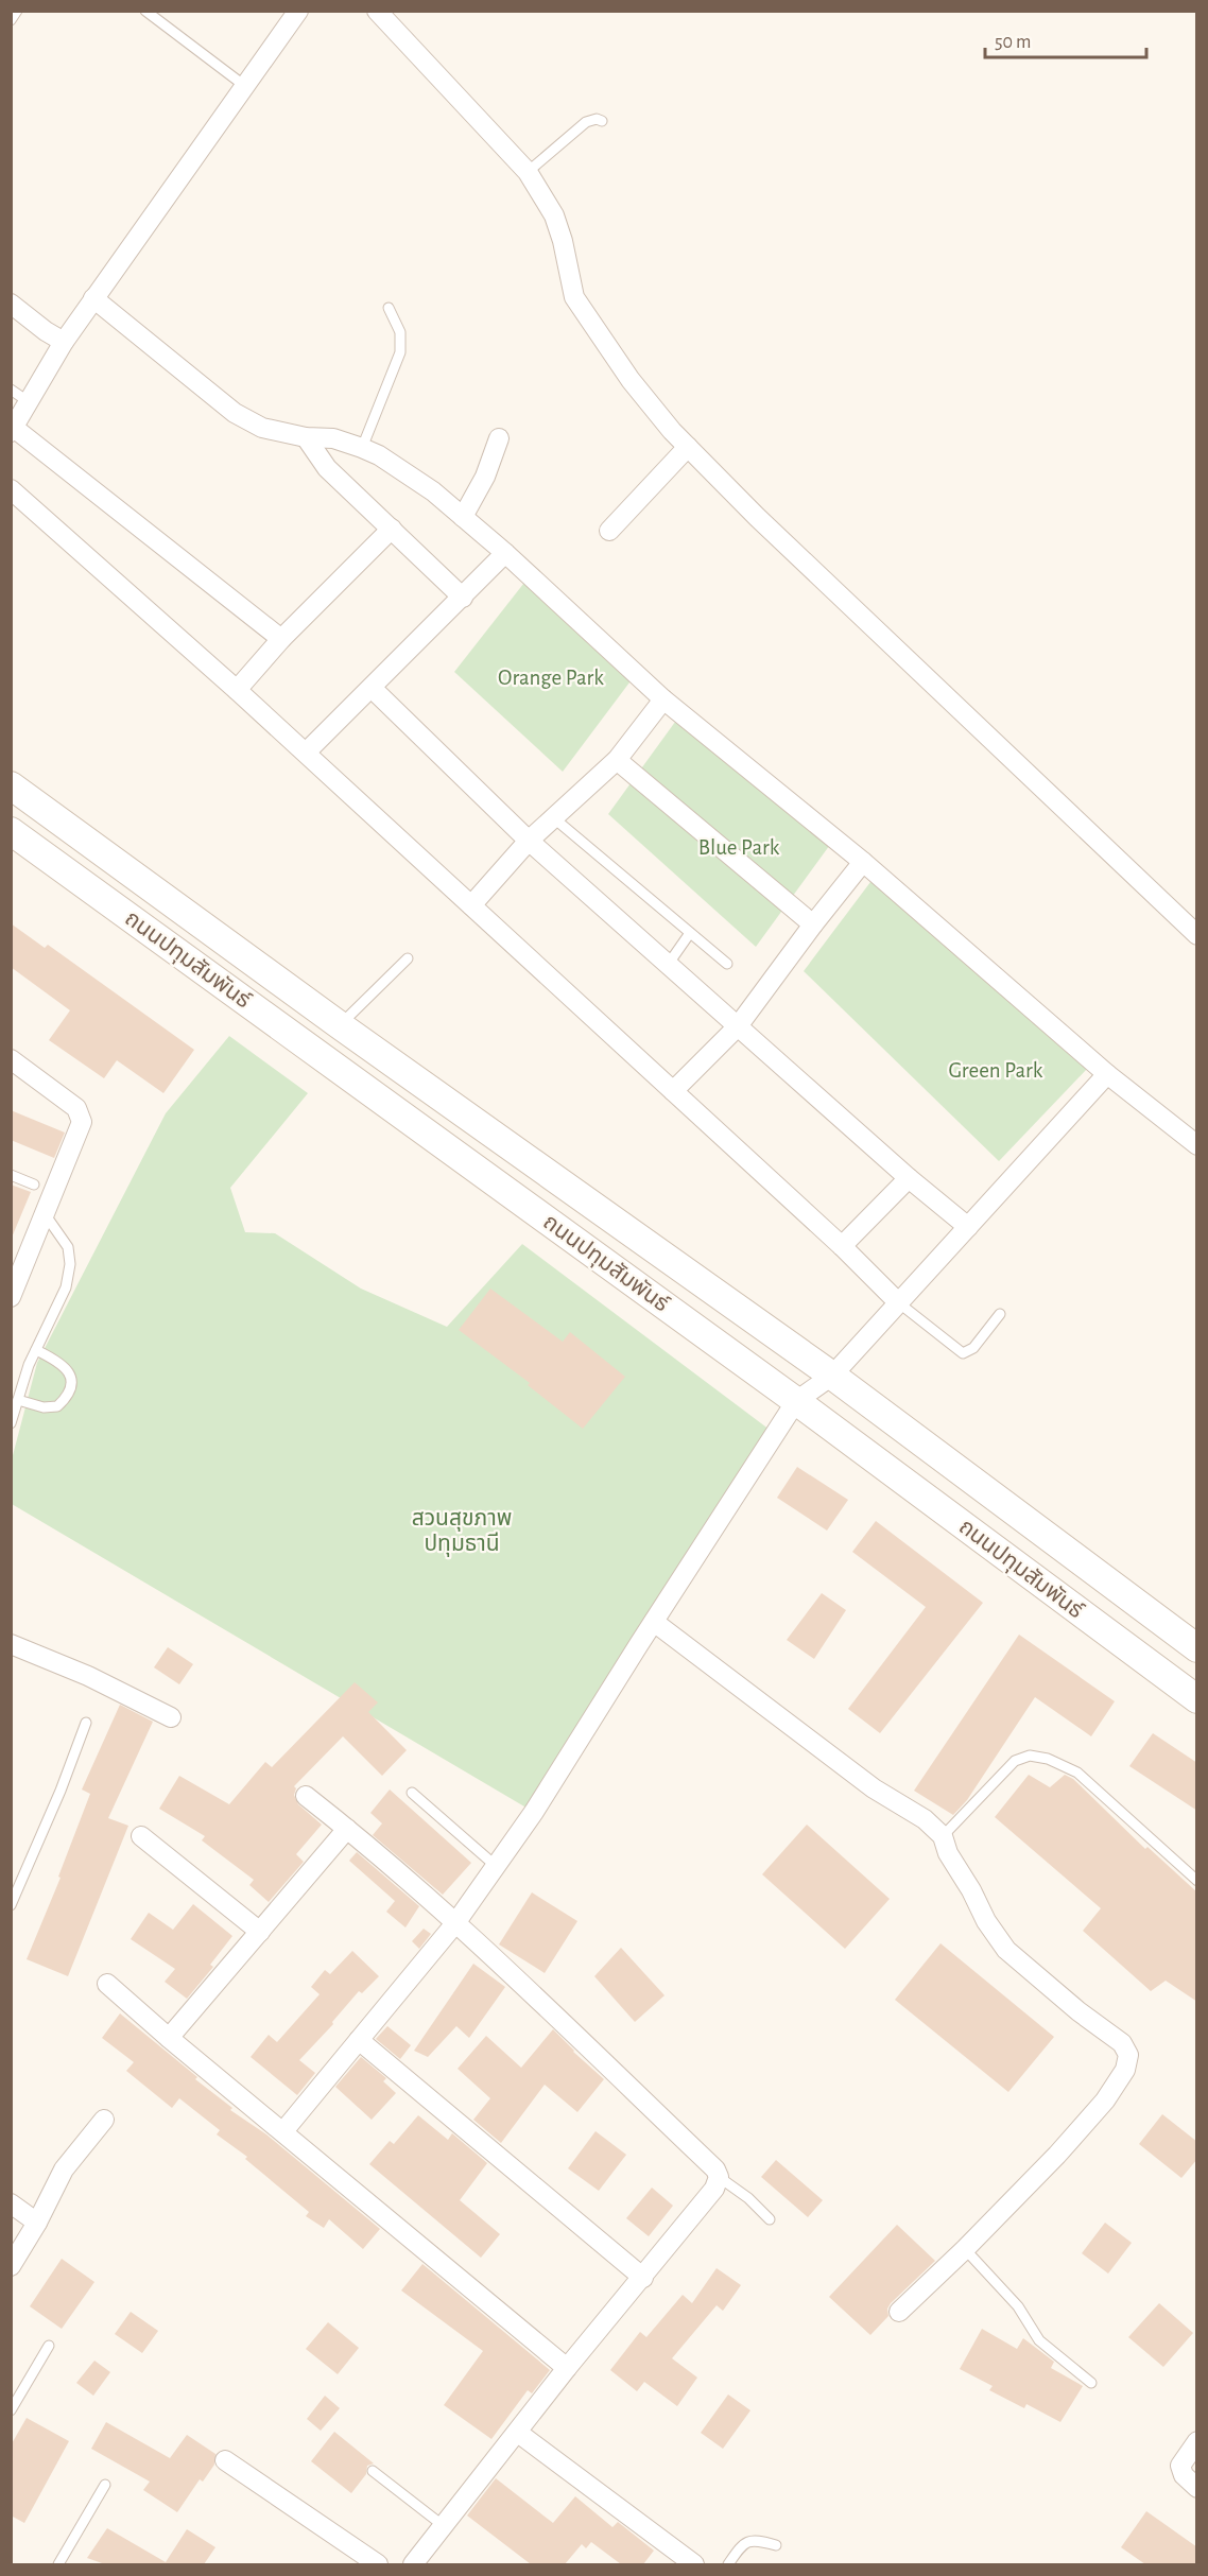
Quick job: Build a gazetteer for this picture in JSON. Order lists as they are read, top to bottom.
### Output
{
  "streets": {
    "street": ["ถนนปทุมสัมพันธ์"]
  },
  "parks": [
    "Orange Park",
    "Blue Park",
    "Green Park",
    "สวนสุขภาพ ปทุมธานี"
  ],
  "scale_bar": "50 m"
}
